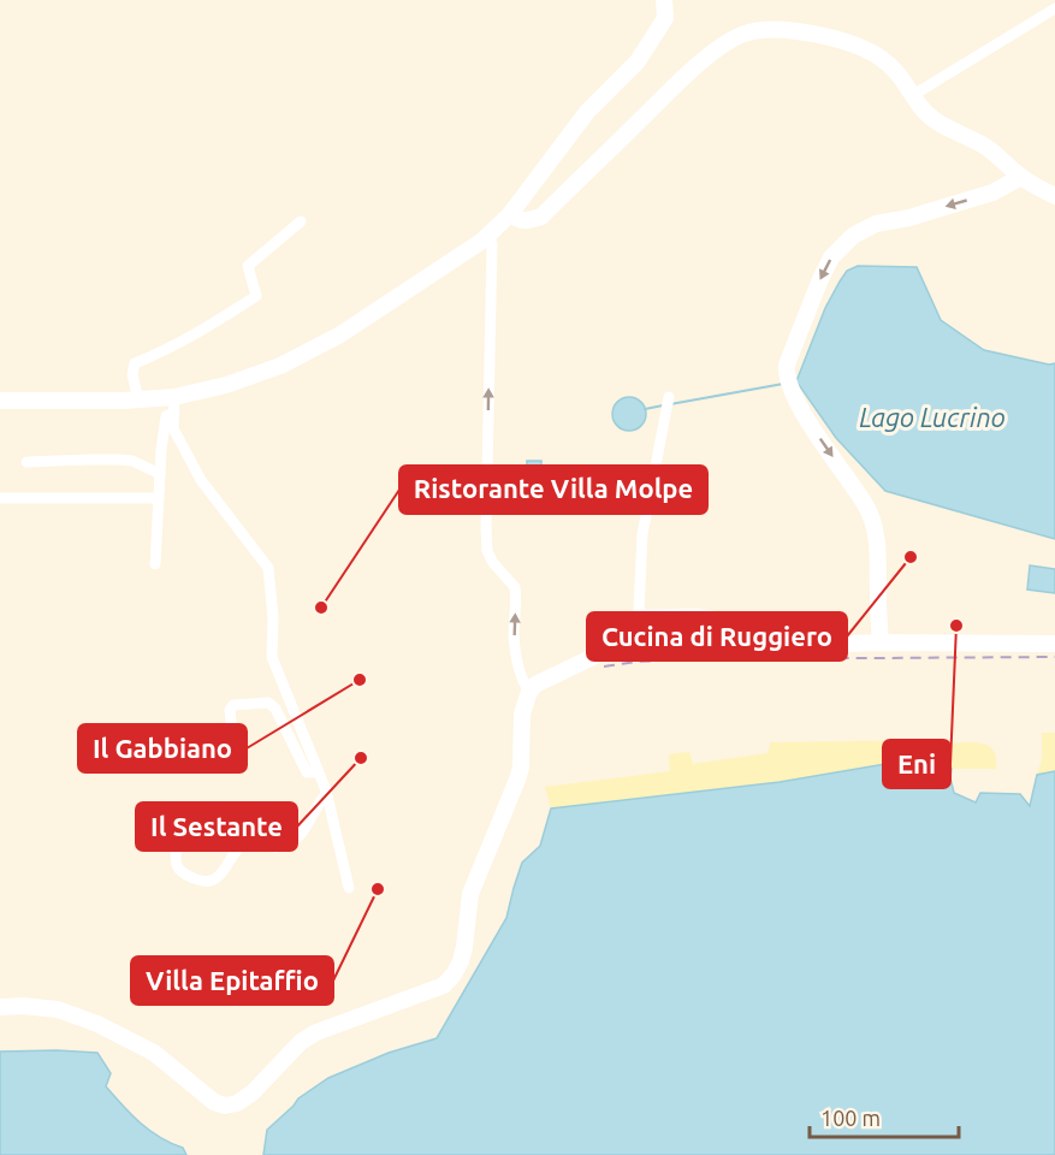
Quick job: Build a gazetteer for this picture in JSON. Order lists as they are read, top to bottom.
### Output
{
  "water": ["Lago Lucrino"],
  "places": [
    "Cucina di Ruggiero",
    "Ristorante Villa Molpe",
    "Eni",
    "Il Gabbiano",
    "Il Sestante",
    "Villa Epitaffio"
  ],
  "scale_bar": "100 m"
}
